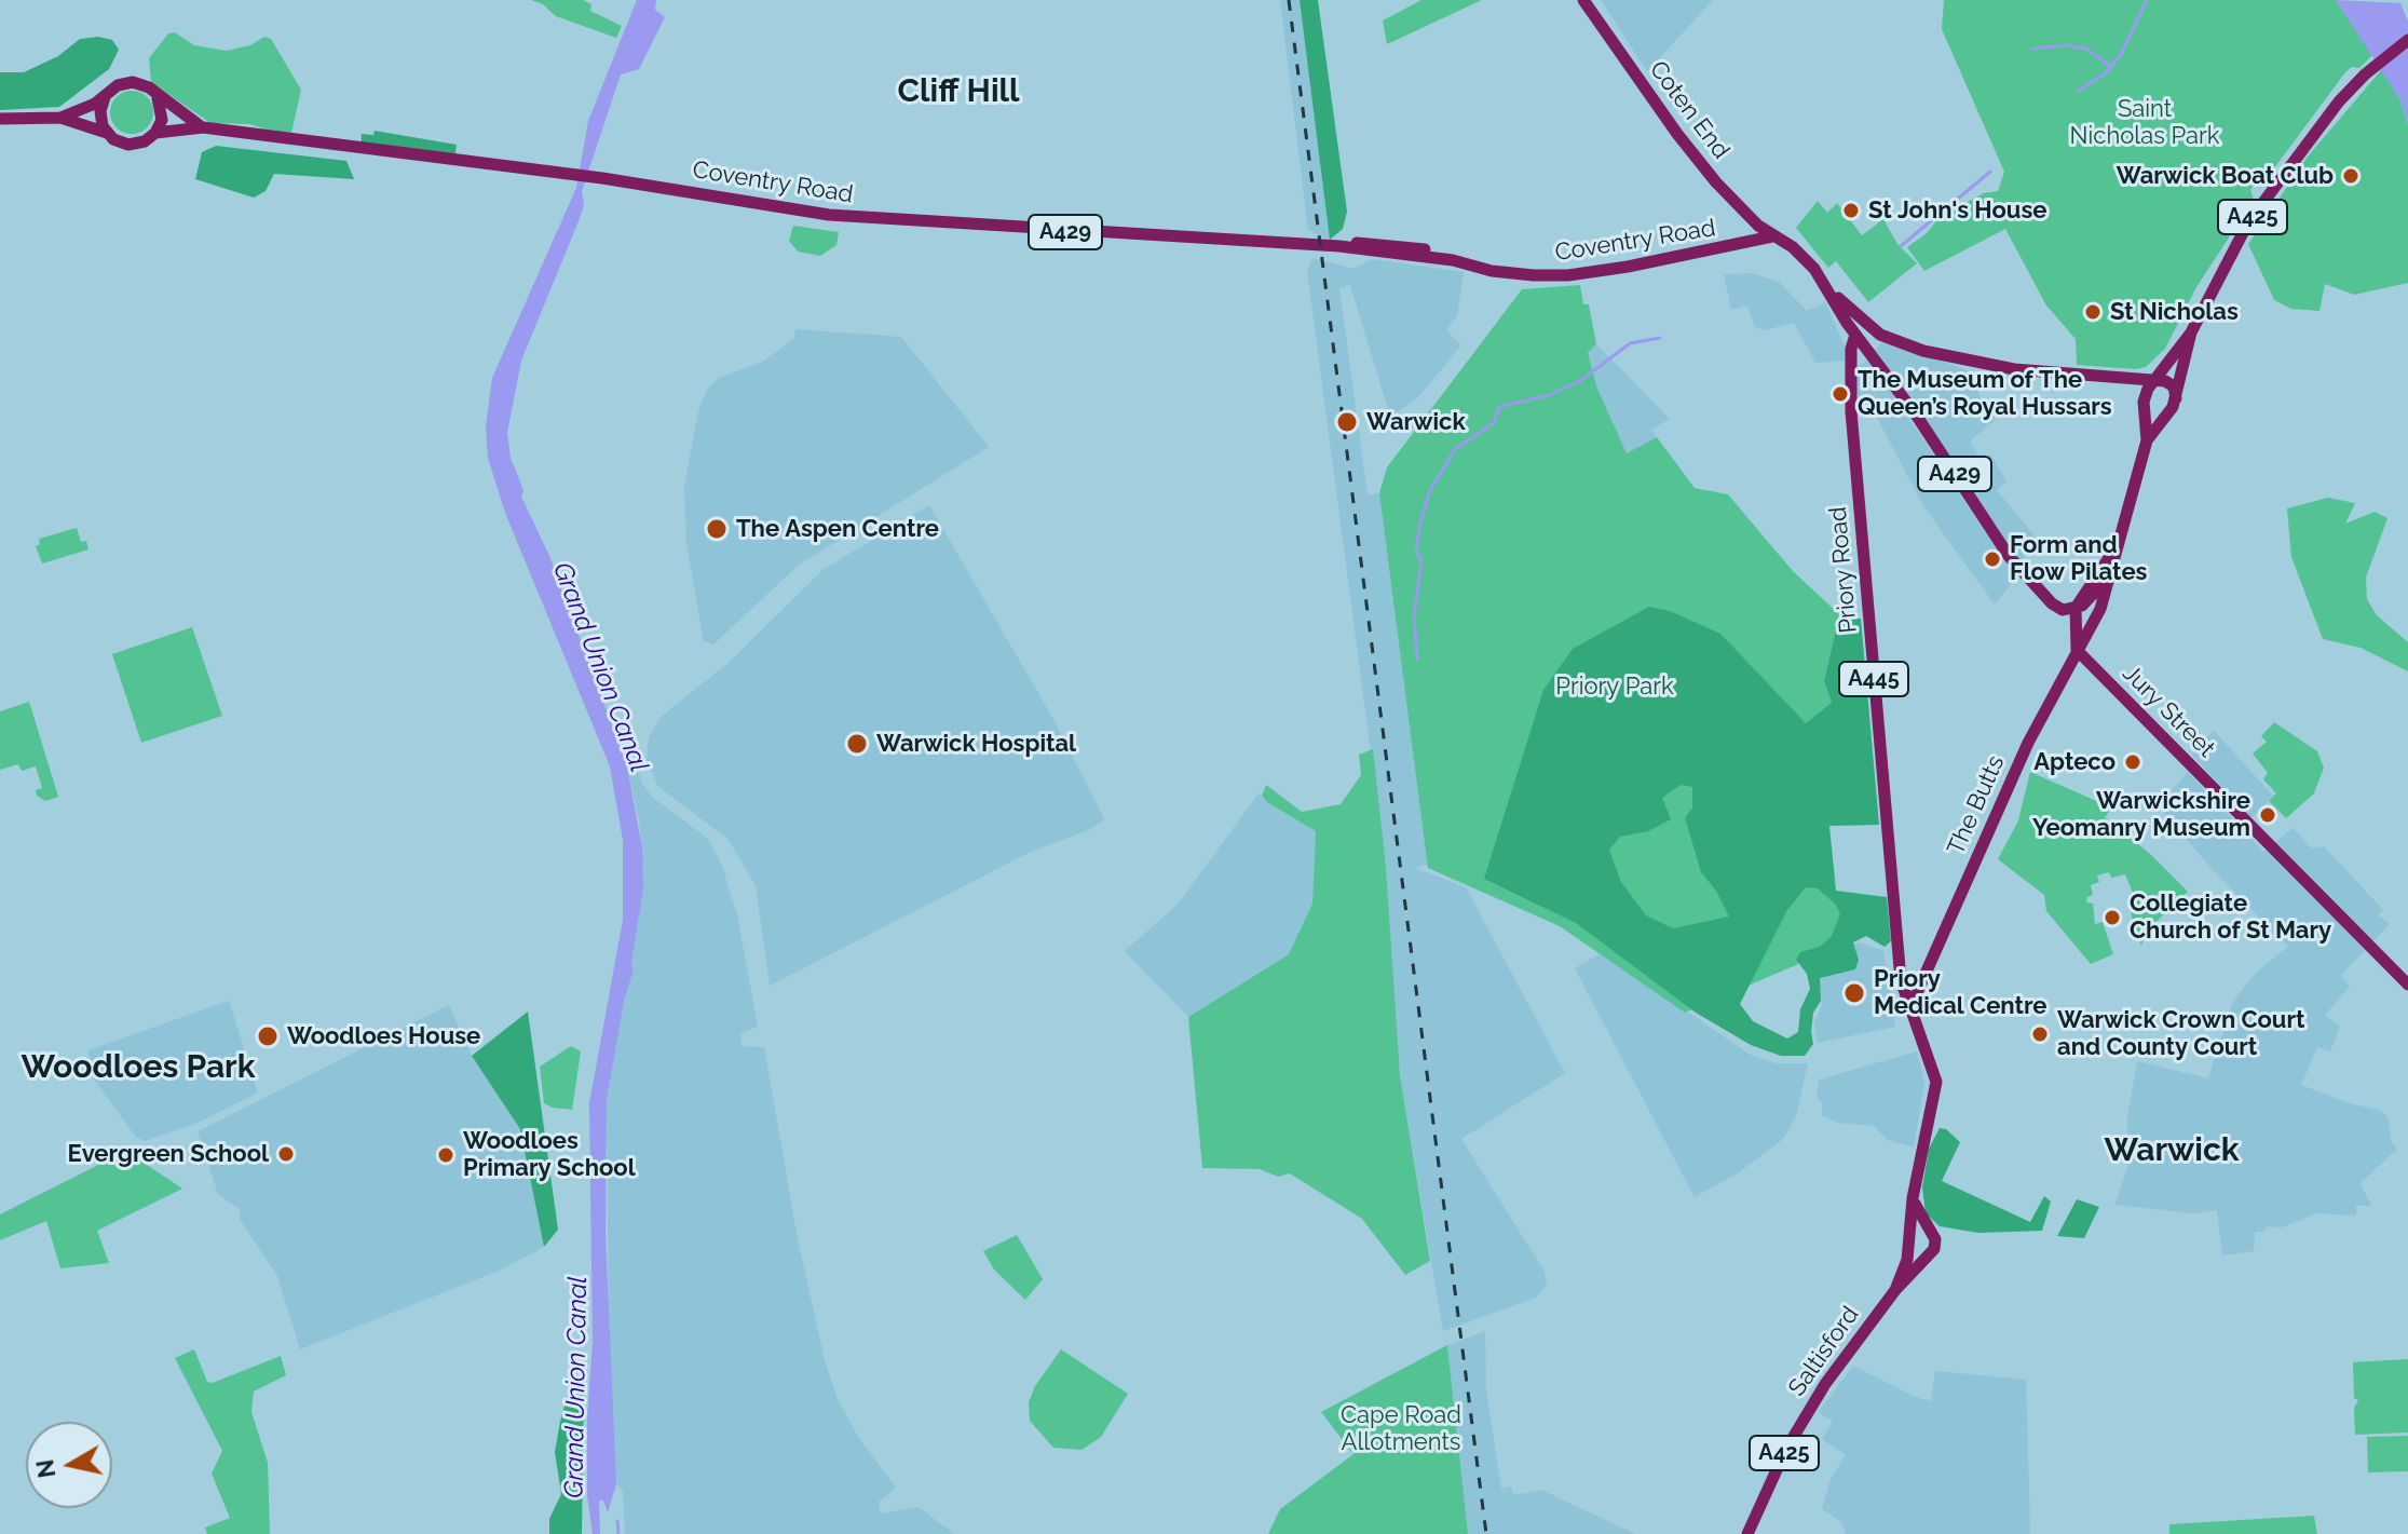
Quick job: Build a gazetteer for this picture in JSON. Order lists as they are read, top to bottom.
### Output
{
  "streets": {
    "main road": [
      "Coten End",
      "Coventry Road",
      "A425",
      "A429",
      "Priory Road",
      "A445",
      "Jury Street",
      "The Butts",
      "Saltisford"
    ]
  },
  "crossings": [
    ["Coten End", "Coventry Road"],
    ["Coten End", "A429"],
    ["Coventry Road", "A429"],
    ["A425", "A429"],
    ["A425", "A445"],
    ["A425", "Jury Street"],
    ["A425", "The Butts"],
    ["A425", "Saltisford"],
    ["A429", "Priory Road"],
    ["Priory Road", "A445"],
    ["Jury Street", "The Butts"]
  ],
  "districts": ["Cliff Hill", "Woodloes Park", "Warwick"],
  "water": ["Grand Union Canal"],
  "parks": ["Saint Nicholas Park", "Priory Park", "Cape Road Allotments"],
  "places": [
    "Warwick Boat Club",
    "St John's House",
    "St Nicholas",
    "The Museum of The Queen’s Royal Hussars",
    "Warwick",
    "The Aspen Centre",
    "Form and Flow Pilates",
    "Warwick Hospital",
    "Apteco",
    "Warwickshire Yeomanry Museum",
    "Collegiate Church of St Mary",
    "Priory Medical Centre",
    "Warwick Crown Court and County Court",
    "Woodloes House",
    "Evergreen School",
    "Woodloes Primary School"
  ],
  "north": "left"
}
